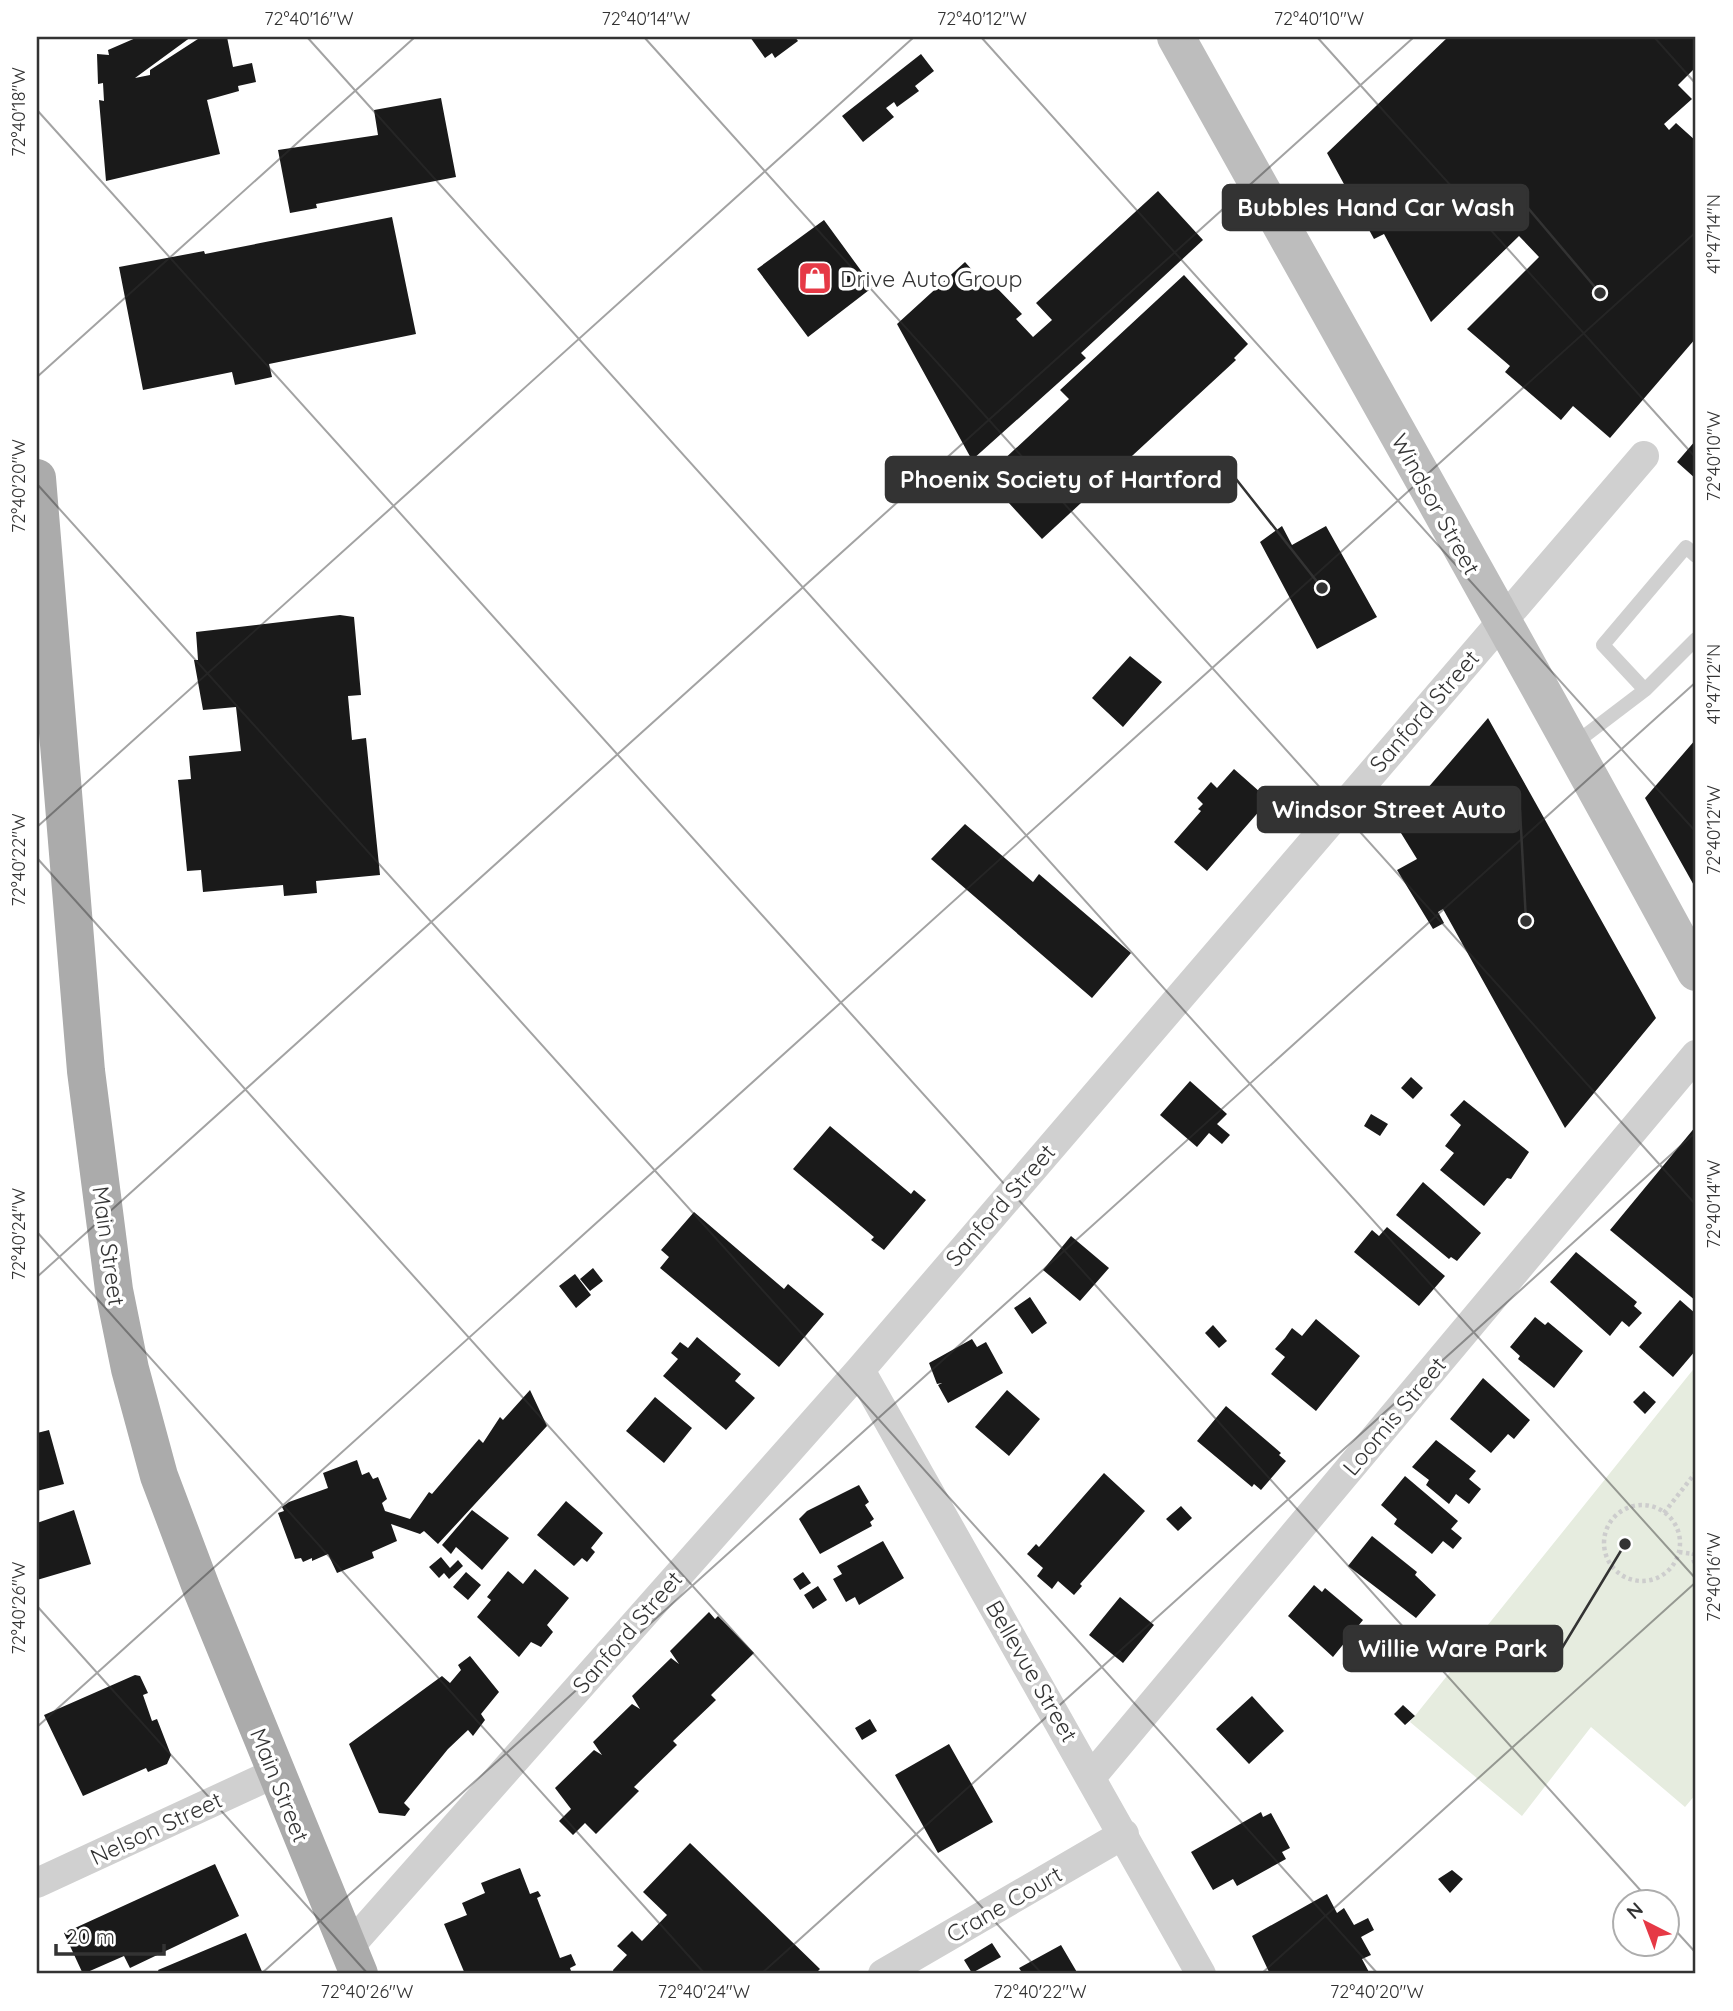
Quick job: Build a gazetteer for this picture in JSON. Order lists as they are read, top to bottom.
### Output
{
  "streets": {
    "main road": ["Windsor Street", "Main Street"],
    "street": [
      "Sanford Street",
      "Loomis Street",
      "Bellevue Street",
      "Nelson Street",
      "Crane Court"
    ]
  },
  "crossings": [
    ["Windsor Street", "Sanford Street"],
    ["Sanford Street", "Main Street"],
    ["Sanford Street", "Bellevue Street"],
    ["Main Street", "Nelson Street"],
    ["Loomis Street", "Bellevue Street"],
    ["Bellevue Street", "Crane Court"]
  ],
  "places": {
    "shop": ["Drive Auto Group"],
    "other": [
      "Bubbles Hand Car Wash",
      "Phoenix Society of Hartford",
      "Windsor Street Auto",
      "Willie Ware Park"
    ]
  },
  "scale_bar": "20 m",
  "north": "top left",
  "coordinates": [
    "72°40'16\"W",
    "72°40'14\"W",
    "72°40'12\"W",
    "72°40'10\"W",
    "72°40'18\"W",
    "41°47'14\"N",
    "72°40'20\"W",
    "41°47'12\"N",
    "72°40'22\"W",
    "72°40'24\"W",
    "72°40'26\"W"
  ]
}
